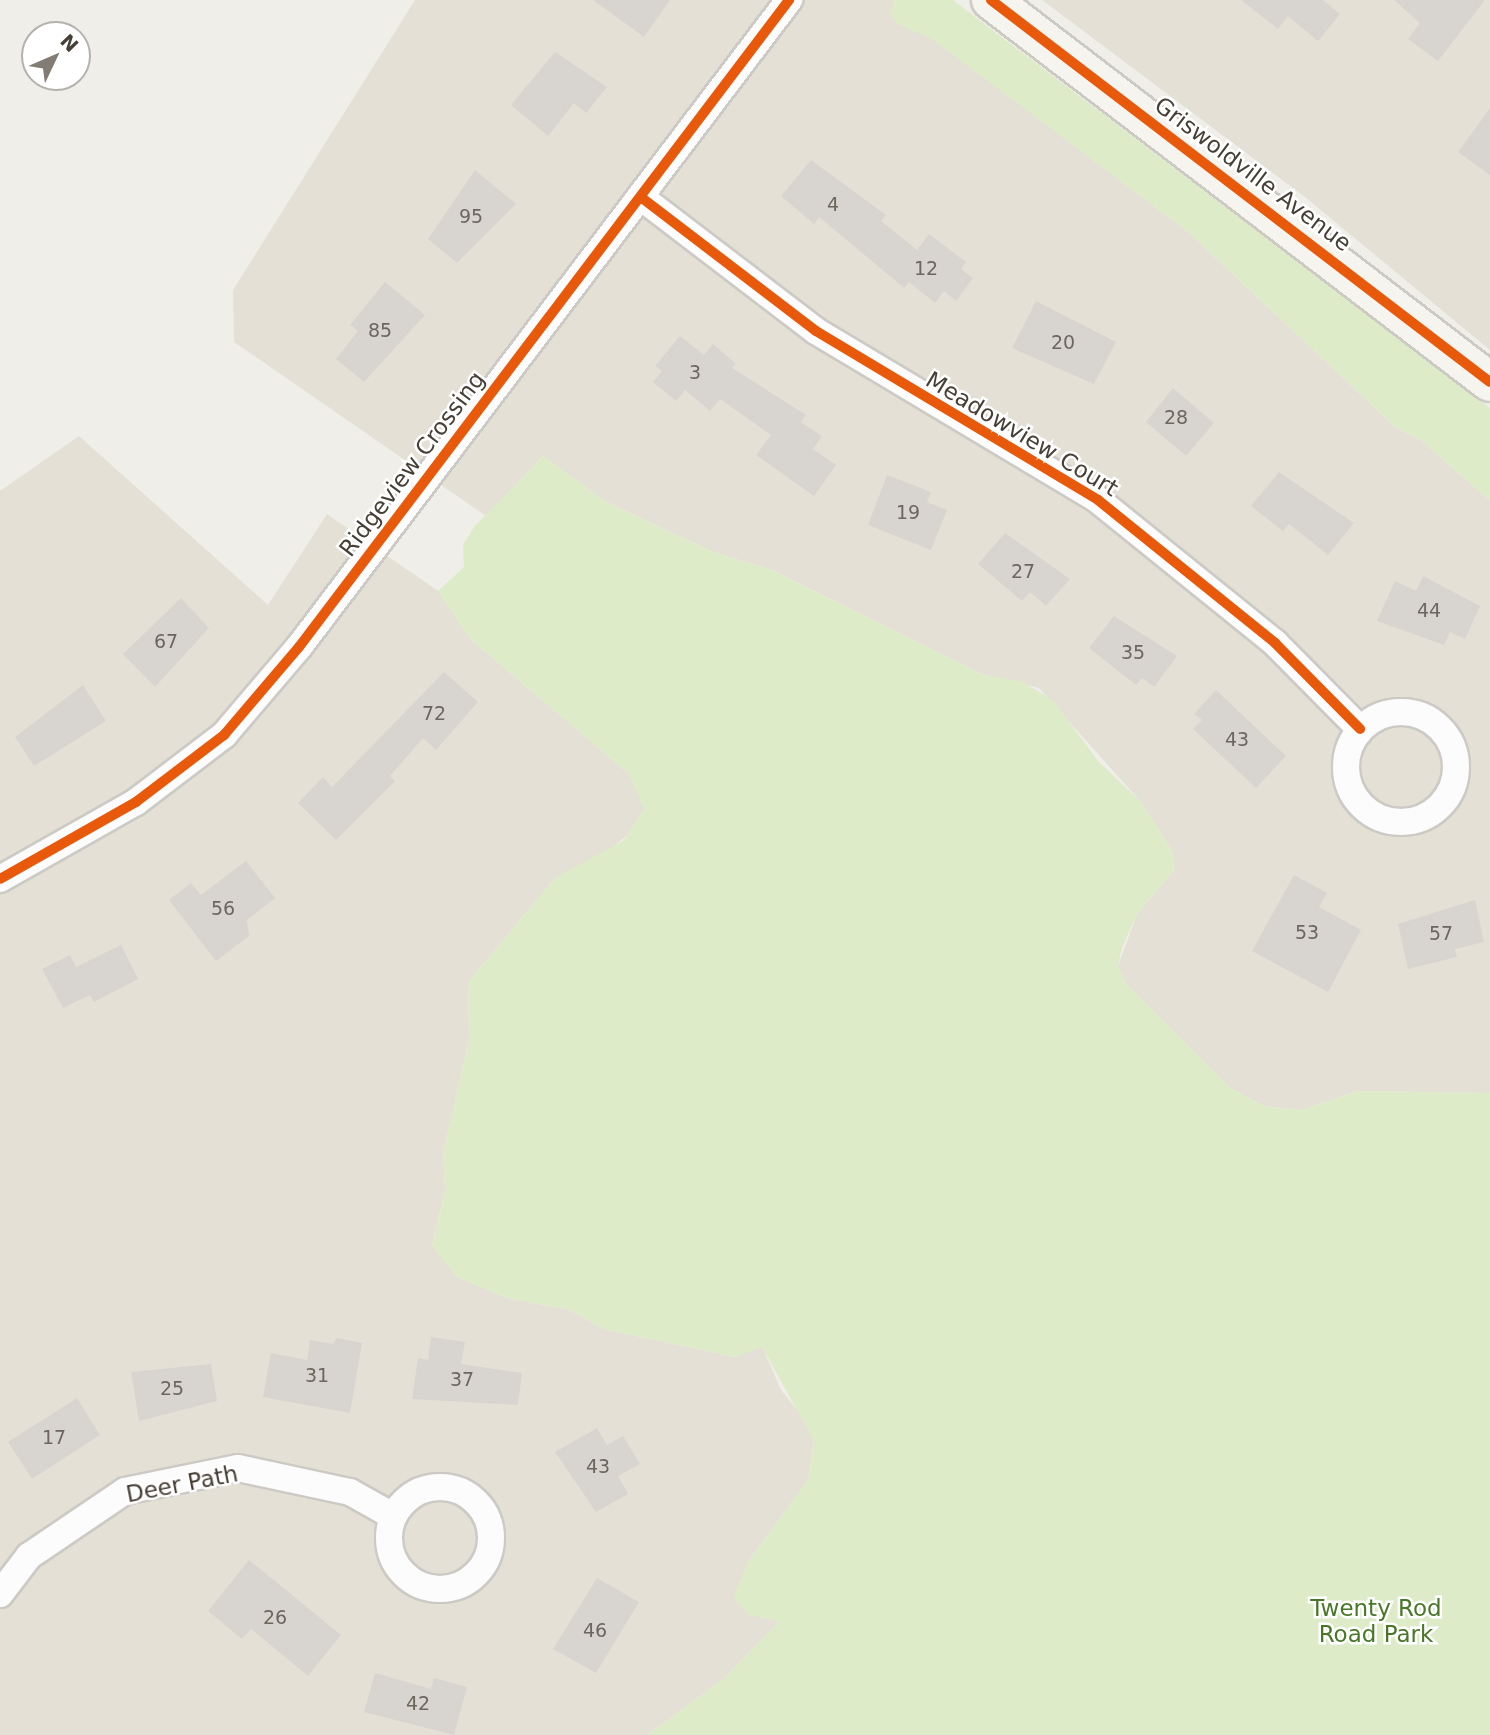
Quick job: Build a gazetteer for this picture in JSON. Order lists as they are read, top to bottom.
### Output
{
  "streets": {
    "street": [
      "Griswoldville Avenue",
      "Meadowview Court",
      "Ridgeview Crossing",
      "Deer Path"
    ]
  },
  "crossings": [
    ["Meadowview Court", "Ridgeview Crossing"]
  ],
  "parks": ["Twenty Rod Road Park"],
  "house_numbers": [
    "4",
    "95",
    "12",
    "85",
    "20",
    "3",
    "28",
    "19",
    "27",
    "44",
    "67",
    "35",
    "72",
    "43",
    "56",
    "53",
    "57",
    "31",
    "37",
    "25",
    "17",
    "43",
    "26",
    "46",
    "42"
  ],
  "north": "top right"
}
